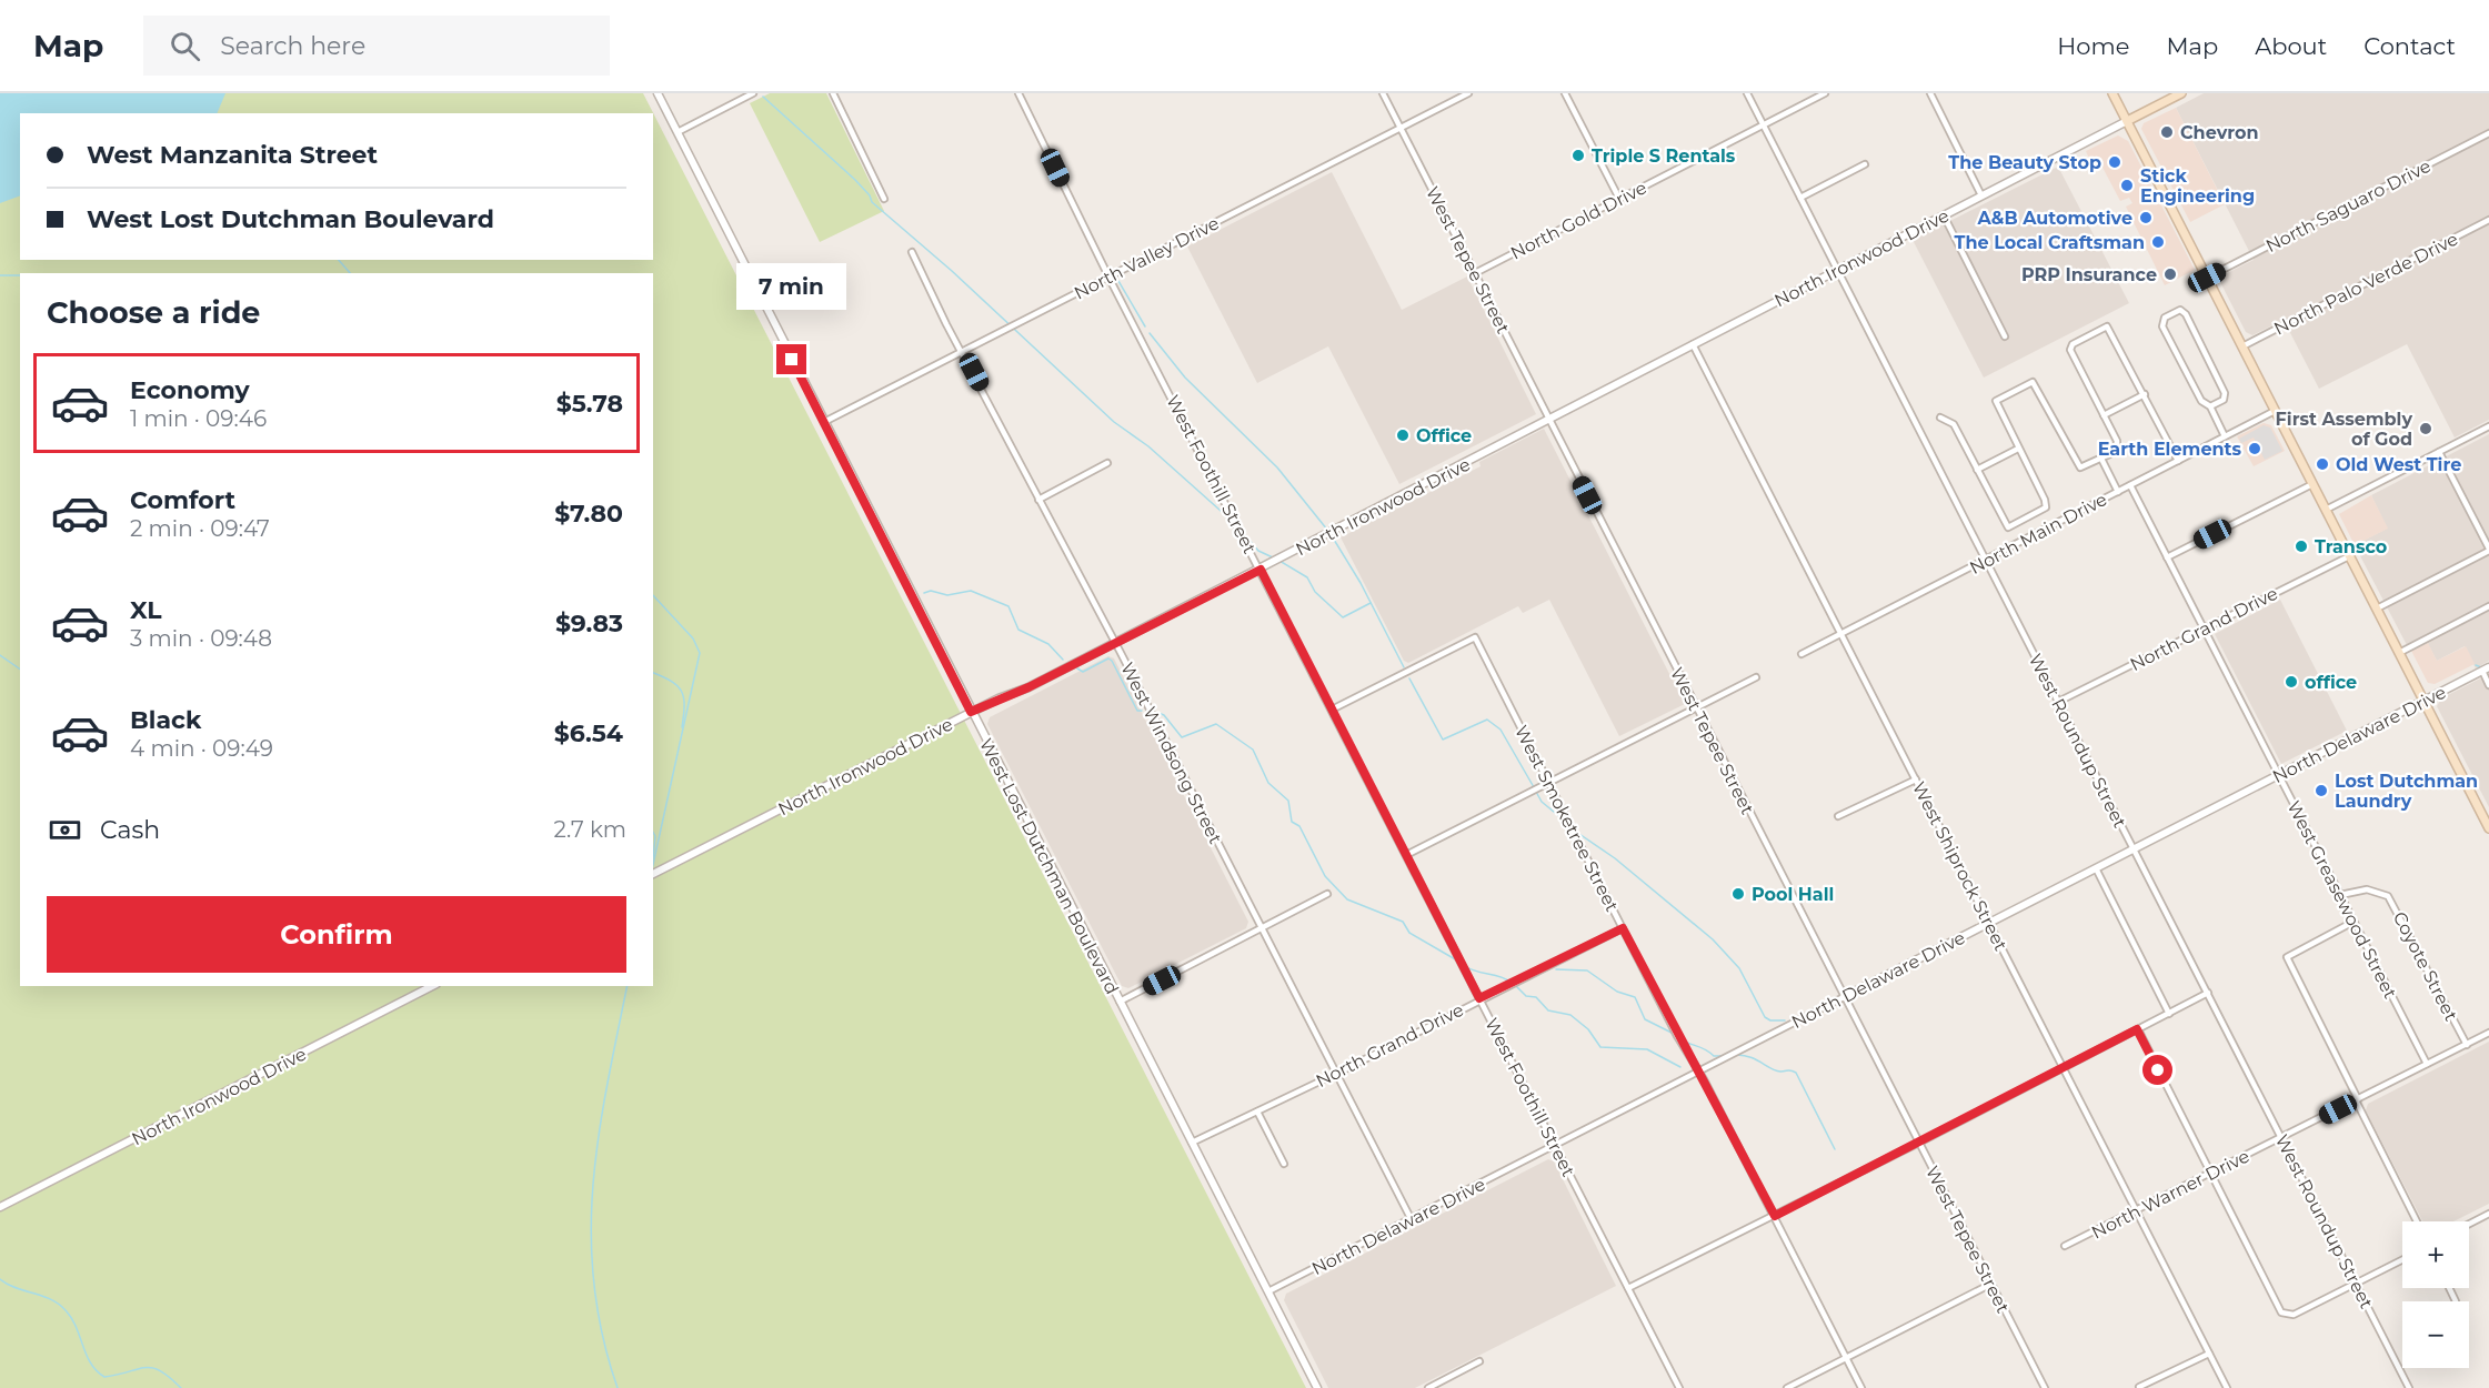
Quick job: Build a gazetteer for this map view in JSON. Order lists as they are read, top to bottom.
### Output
{
  "streets": {
    "main road": ["North Ironwood Drive"],
    "street": [
      "North Saguaro Drive",
      "North Gold Drive",
      "North Valley Drive",
      "West Tepee Street",
      "North Palo Verde Drive",
      "West Foothill Street",
      "North Main Drive",
      "North Grand Drive",
      "North Delaware Drive",
      "West Roundup Street",
      "West Windsong Street",
      "West Smoketree Street",
      "West Lost Dutchman Boulevard",
      "West Shiprock Street",
      "West Greasewood Street",
      "Coyote Street",
      "North Warner Drive"
    ]
  },
  "crossings": [
    ["North Gold Drive", "West Tepee Street"],
    ["North Gold Drive", "West Roundup Street"],
    ["North Valley Drive", "West Tepee Street"],
    ["North Valley Drive", "West Foothill Street"],
    ["North Valley Drive", "West Windsong Street"],
    ["North Valley Drive", "West Lost Dutchman Boulevard"],
    ["North Ironwood Drive", "West Tepee Street"],
    ["North Ironwood Drive", "West Foothill Street"],
    ["North Ironwood Drive", "West Roundup Street"],
    ["North Ironwood Drive", "West Windsong Street"],
    ["North Ironwood Drive", "West Lost Dutchman Boulevard"],
    ["North Ironwood Drive", "West Shiprock Street"],
    ["West Tepee Street", "North Delaware Drive"],
    ["West Foothill Street", "North Grand Drive"],
    ["West Foothill Street", "North Delaware Drive"],
    ["West Foothill Street", "West Smoketree Street"],
    ["North Main Drive", "West Roundup Street"],
    ["North Main Drive", "West Shiprock Street"],
    ["North Main Drive", "West Greasewood Street"],
    ["North Grand Drive", "West Roundup Street"],
    ["North Grand Drive", "West Windsong Street"],
    ["North Grand Drive", "West Smoketree Street"],
    ["North Grand Drive", "West Lost Dutchman Boulevard"],
    ["North Grand Drive", "West Greasewood Street"],
    ["North Delaware Drive", "West Roundup Street"],
    ["North Delaware Drive", "West Windsong Street"],
    ["North Delaware Drive", "West Smoketree Street"],
    ["North Delaware Drive", "West Lost Dutchman Boulevard"],
    ["North Delaware Drive", "West Shiprock Street"],
    ["North Delaware Drive", "West Greasewood Street"],
    ["West Roundup Street", "North Warner Drive"],
    ["West Shiprock Street", "North Warner Drive"],
    ["West Greasewood Street", "Coyote Street"],
    ["West Greasewood Street", "North Warner Drive"],
    ["Coyote Street", "North Warner Drive"]
  ],
  "places": [
    "Chevron",
    "Triple S Rentals",
    "The Beauty Stop",
    "Stick Engineering",
    "A&B Automotive",
    "The Local Craftsman",
    "PRP Insurance",
    "First Assembly of God",
    "Office",
    "Earth Elements",
    "Old West Tire",
    "Transco",
    "office",
    "Lost Dutchman Laundry",
    "Pool Hall"
  ],
  "page": {
    "header": "Map",
    "search": "Search here",
    "nav": [
      "Home",
      "Map",
      "About",
      "Contact"
    ],
    "banner": ["West Manzanita Street", "West Lost Dutchman Boulevard"],
    "bubble": "7 min",
    "heading": "Choose a ride",
    "list": [
      {
        "name": "Economy",
        "note": "1 min · 09:46",
        "value": "$5.78"
      },
      {
        "name": "Comfort",
        "note": "2 min · 09:47",
        "value": "$7.80"
      },
      {
        "name": "XL",
        "note": "3 min · 09:48",
        "value": "$9.83"
      },
      {
        "name": "Black",
        "note": "4 min · 09:49",
        "value": "$6.54"
      }
    ],
    "pay": ["Cash", "2.7 km"],
    "buttons": "Confirm",
    "map_buttons": ["+", "−"]
  }
}
